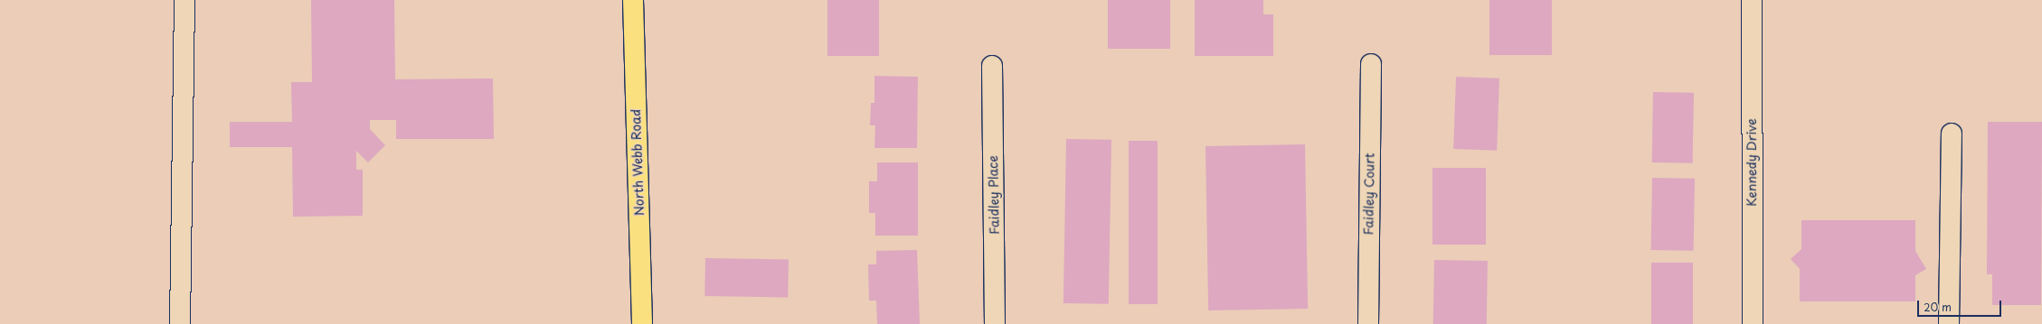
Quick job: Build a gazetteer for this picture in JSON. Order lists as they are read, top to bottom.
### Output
{
  "streets": {
    "main road": ["North Webb Road"],
    "street": ["Kennedy Drive", "Faidley Court", "Faidley Place"]
  },
  "scale_bar": "20 m"
}
